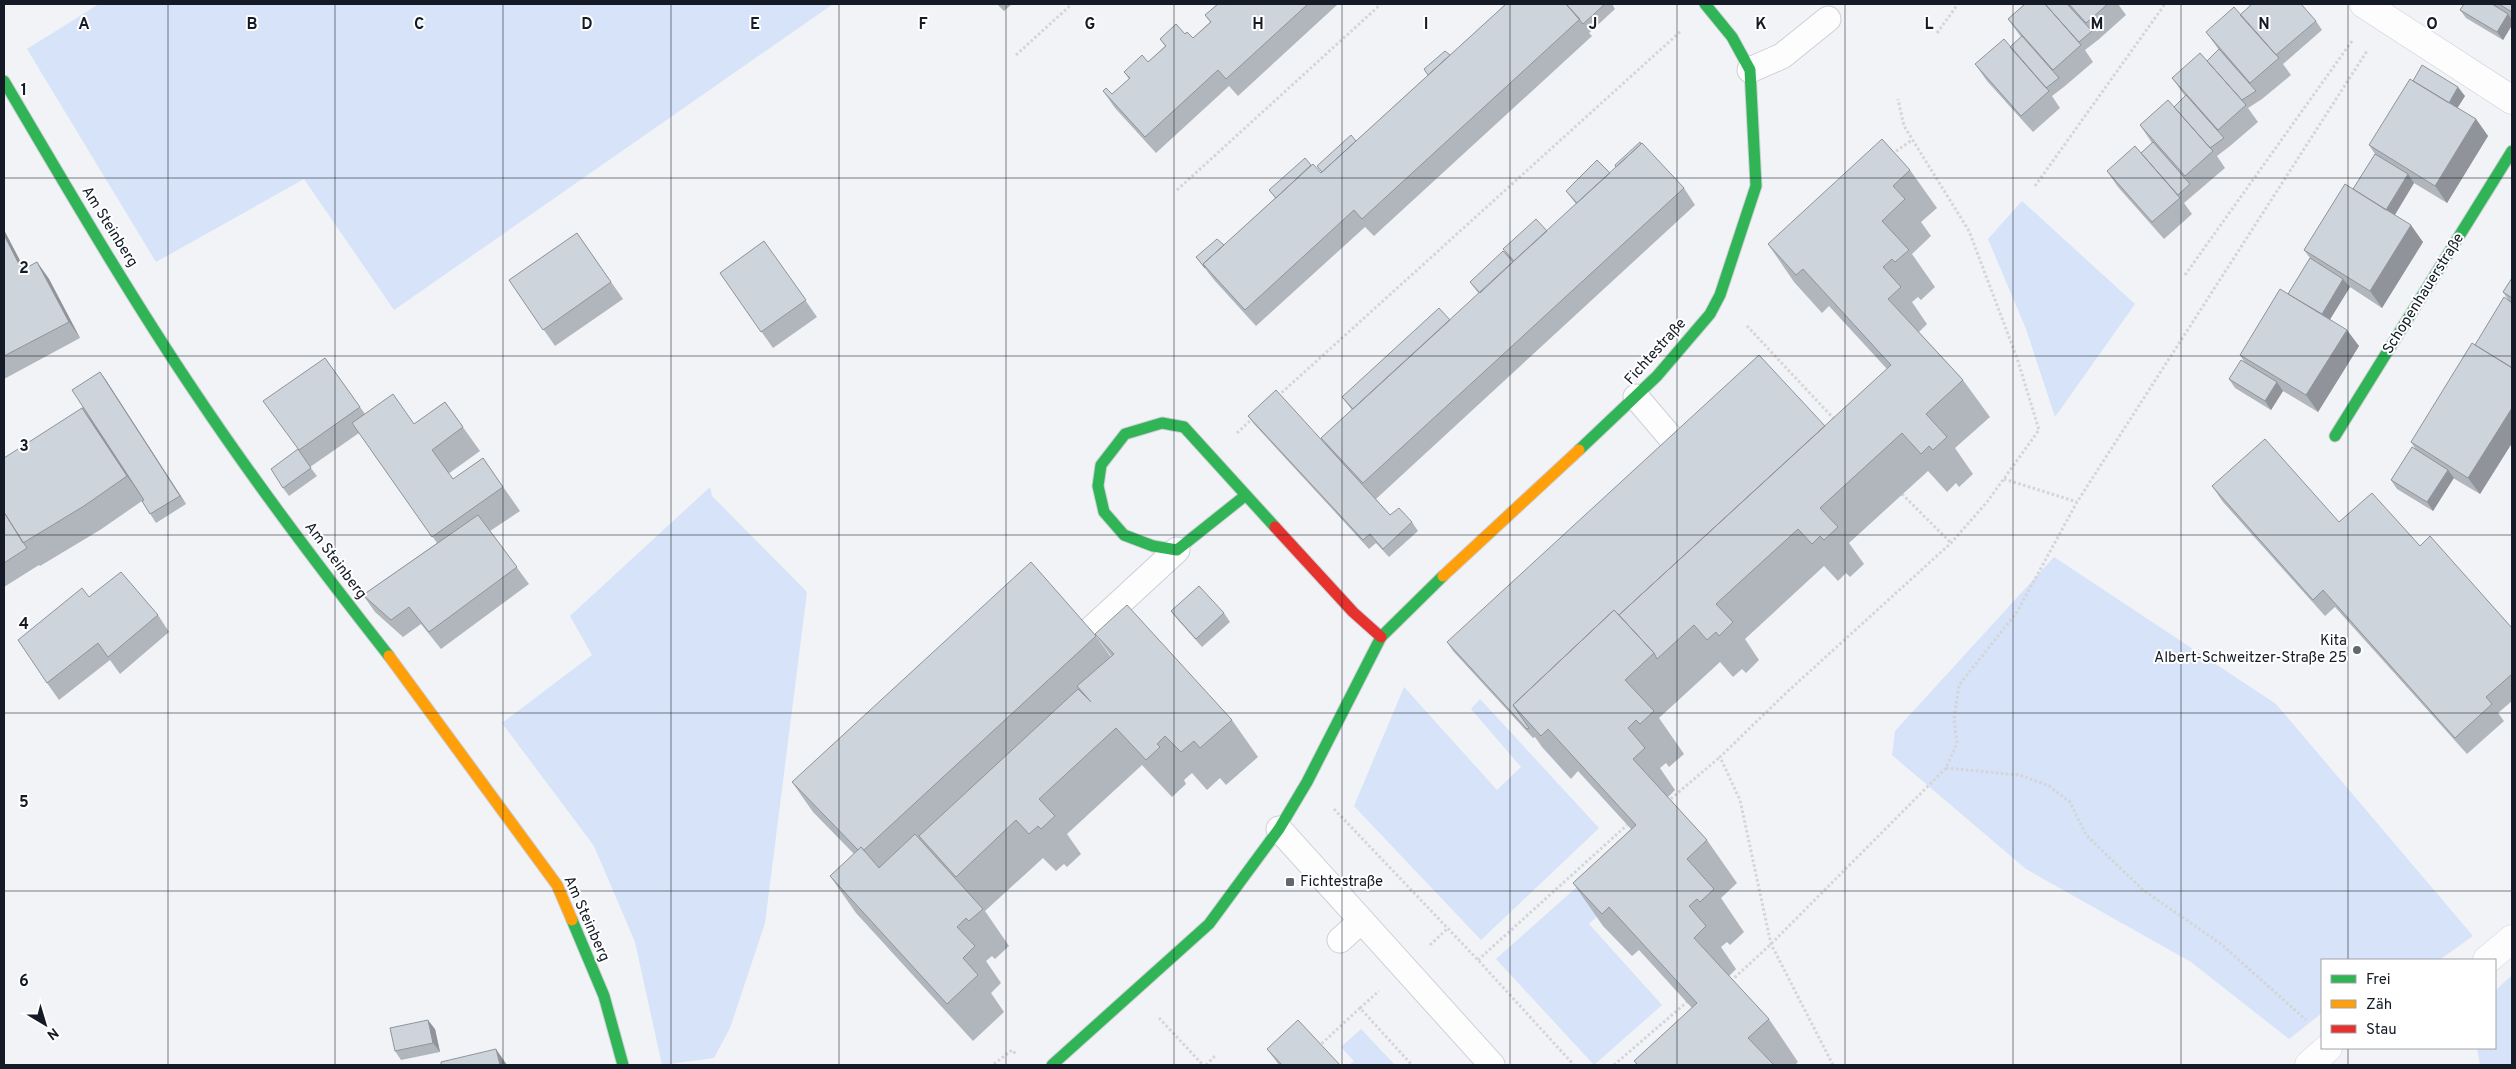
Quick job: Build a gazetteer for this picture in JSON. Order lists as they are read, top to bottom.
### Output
{
  "streets": {
    "street": ["Am Steinberg", "Schopenhauerstraße", "Fichtestraße"]
  },
  "places": {
    "other": ["Kita Albert-Schweitzer-Straße 25"],
    "transit": ["Fichtestraße"]
  },
  "legend": ["Frei", "Zäh", "Stau"],
  "north": "bottom right",
  "grid": {
    "columns": [
      "A",
      "B",
      "C",
      "D",
      "E",
      "F",
      "G",
      "H",
      "I",
      "J",
      "K",
      "L",
      "M",
      "N",
      "O"
    ],
    "rows": [
      "1",
      "2",
      "3",
      "4",
      "5",
      "6"
    ]
  }
}
